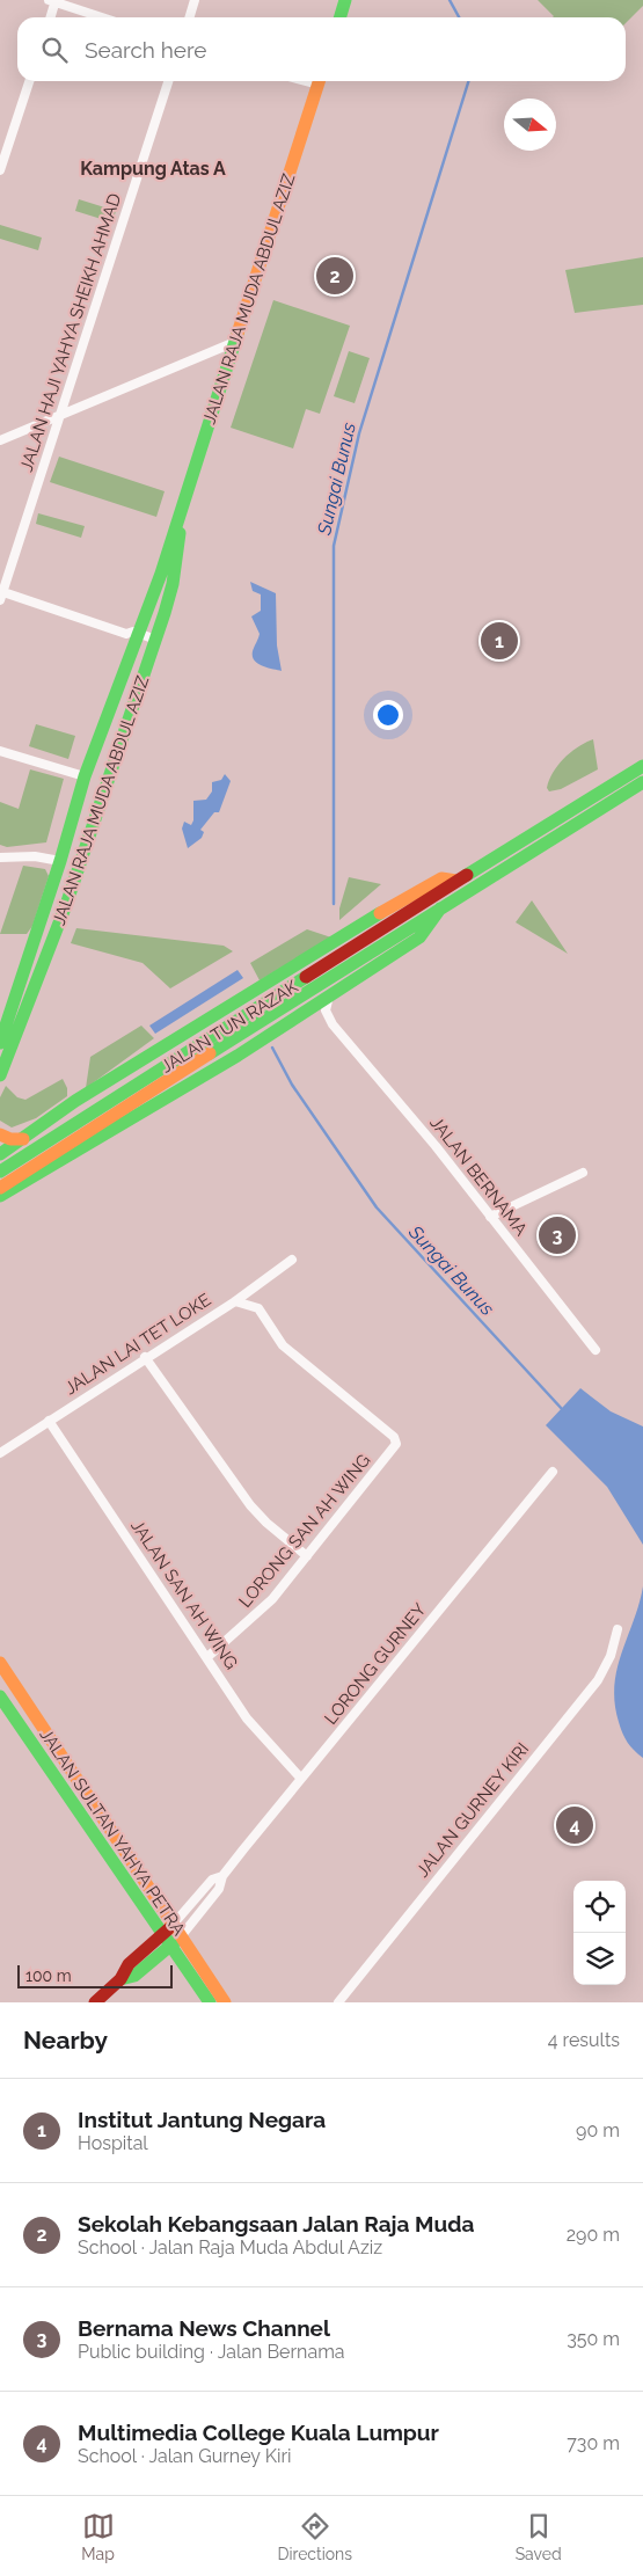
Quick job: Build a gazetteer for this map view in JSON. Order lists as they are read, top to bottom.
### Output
{
  "streets": {
    "main road": ["JALAN RAJA MUDA ABDUL AZIZ", "JALAN TUN RAZAK", "JALAN SULTAN YAHYA PETRA"],
    "street": [
      "JALAN HAJI YAHYA SHEIKH AHMAD",
      "JALAN BERNAMA",
      "JALAN LAI TET LOKE",
      "LORONG SAN AH WING",
      "JALAN SAN AH WING",
      "LORONG GURNEY",
      "JALAN GURNEY KIRI"
    ]
  },
  "crossings": [
    ["JALAN TUN RAZAK", "JALAN BERNAMA"],
    ["JALAN LAI TET LOKE", "LORONG SAN AH WING"],
    ["JALAN LAI TET LOKE", "JALAN SAN AH WING"],
    ["LORONG SAN AH WING", "JALAN SAN AH WING"],
    ["JALAN SAN AH WING", "LORONG GURNEY"],
    ["LORONG GURNEY", "JALAN SULTAN YAHYA PETRA"]
  ],
  "districts": ["Kampung Atas A"],
  "water": ["Sungai Bunus"],
  "scale_bar": "100 m",
  "north": "right",
  "page": {
    "search": "Search here",
    "pins": [
      "2",
      "1",
      "3",
      "4"
    ],
    "scale": "100 m",
    "heading": ["Nearby", "4 results"],
    "list": [
      {
        "mark": "1",
        "name": "Institut Jantung Negara",
        "note": "Hospital",
        "value": "90 m"
      },
      {
        "mark": "2",
        "name": "Sekolah Kebangsaan Jalan Raja Muda",
        "note": "School · Jalan Raja Muda Abdul Aziz",
        "value": "290 m"
      },
      {
        "mark": "3",
        "name": "Bernama News Channel",
        "note": "Public building · Jalan Bernama",
        "value": "350 m"
      },
      {
        "mark": "4",
        "name": "Multimedia College Kuala Lumpur",
        "note": "School · Jalan Gurney Kiri",
        "value": "730 m"
      }
    ],
    "nav": ["Map", "Directions", "Saved"]
  }
}
